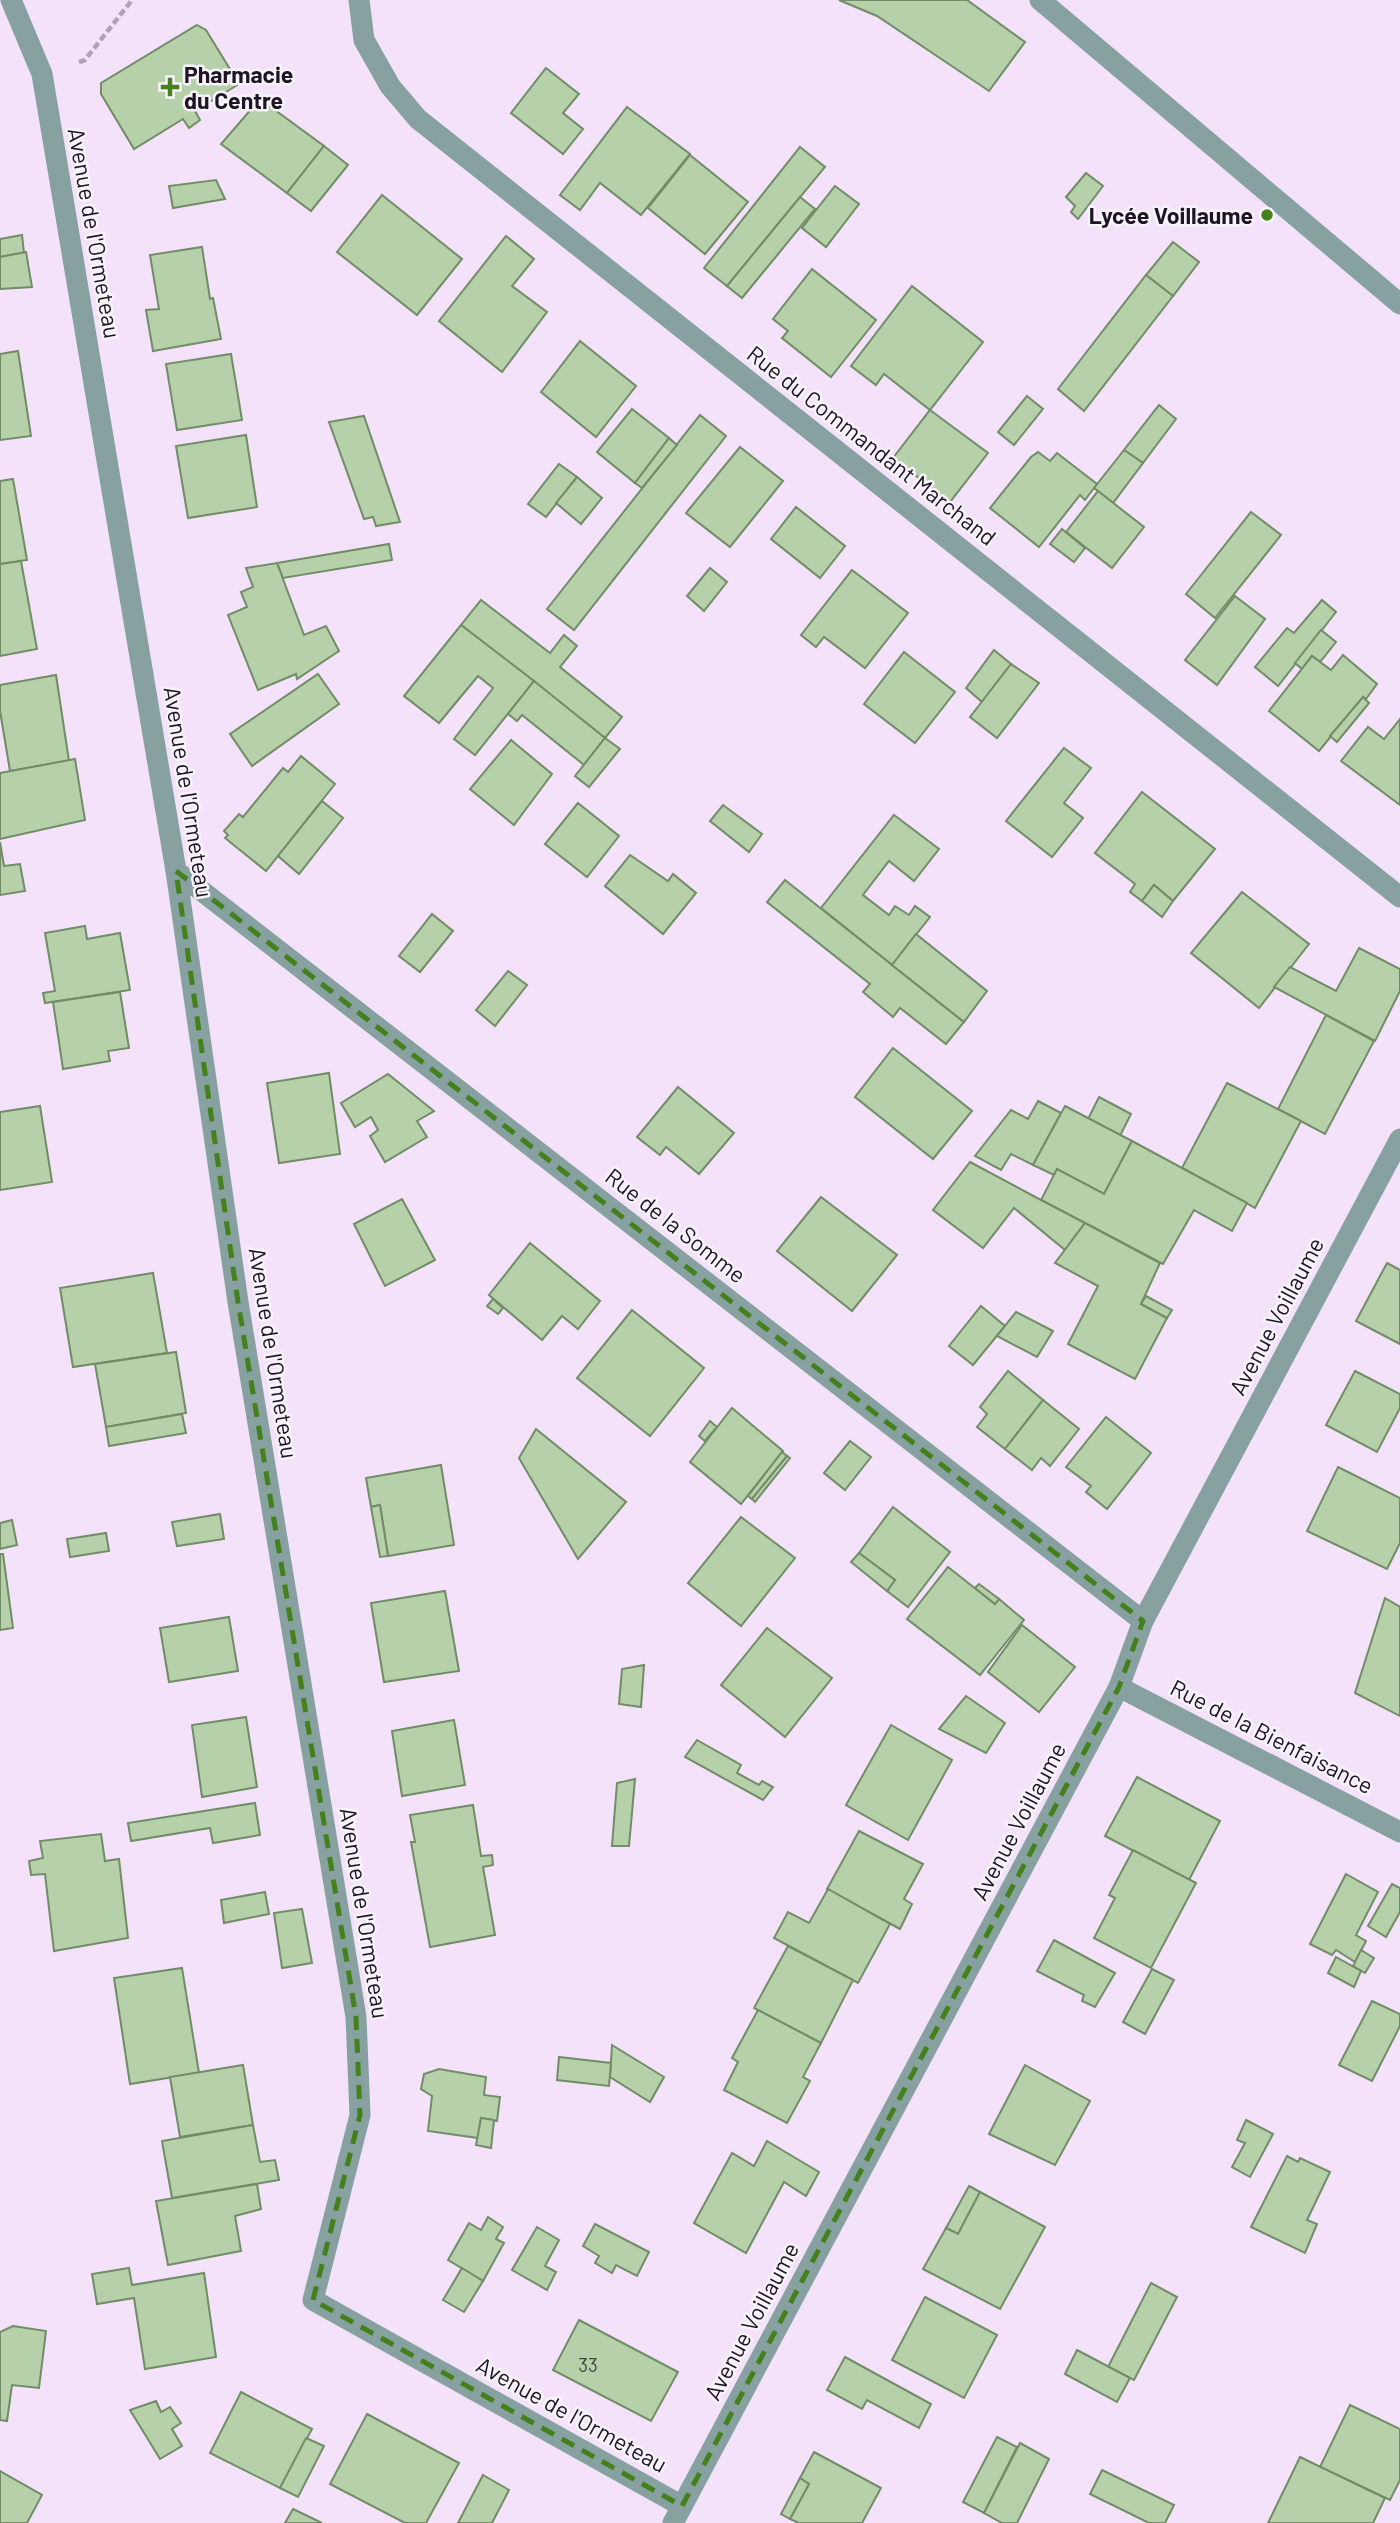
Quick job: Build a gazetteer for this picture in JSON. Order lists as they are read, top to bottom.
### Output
{
  "streets": {
    "street": [
      "Avenue de l'Ormeteau",
      "Rue du Commandant Marchand",
      "Rue de la Somme",
      "Avenue Voillaume",
      "Rue de la Bienfaisance"
    ]
  },
  "crossings": [
    ["Avenue de l'Ormeteau", "Rue de la Somme"],
    ["Avenue de l'Ormeteau", "Avenue Voillaume"],
    ["Rue de la Somme", "Avenue Voillaume"],
    ["Avenue Voillaume", "Rue de la Bienfaisance"]
  ],
  "places": {
    "health": ["Pharmacie du Centre"],
    "other": ["Lycée Voillaume"]
  },
  "house_numbers": ["33"]
}
